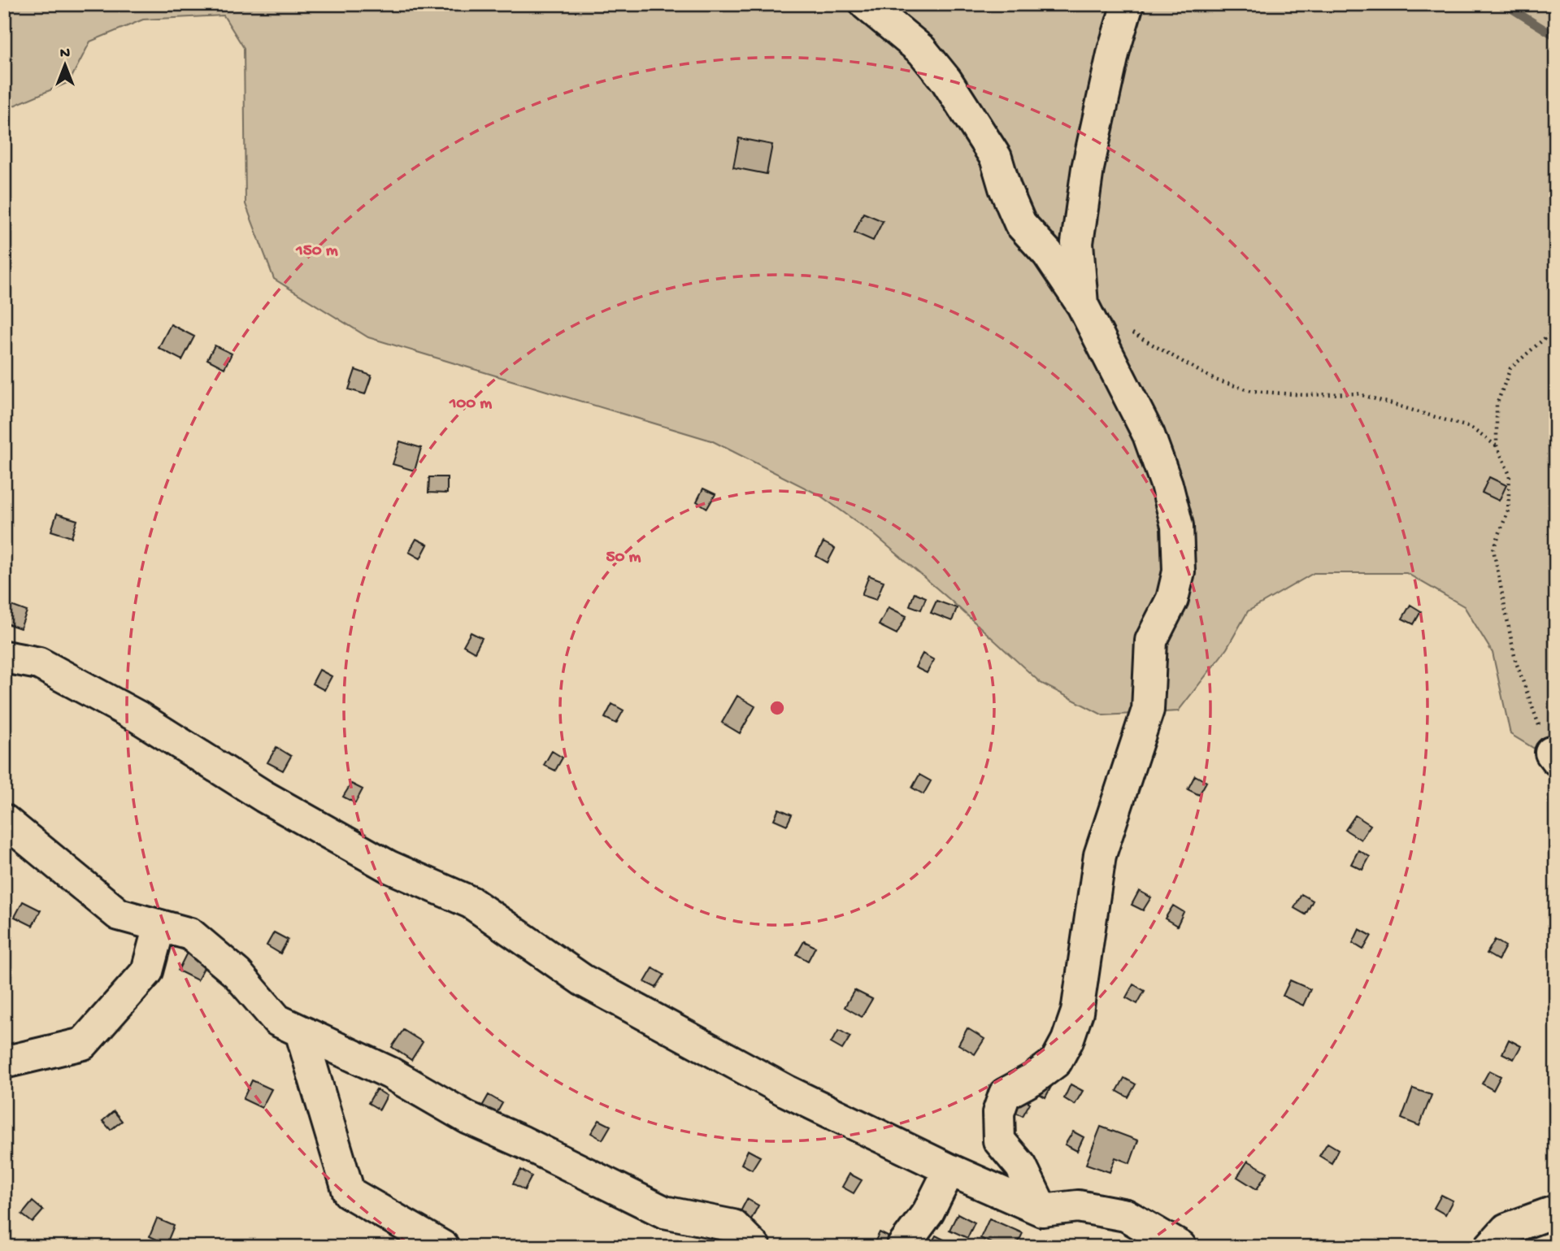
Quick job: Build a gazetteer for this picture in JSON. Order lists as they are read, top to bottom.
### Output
{
  "north": "top",
  "rings": ["150 m", "100 m", "50 m"]
}
